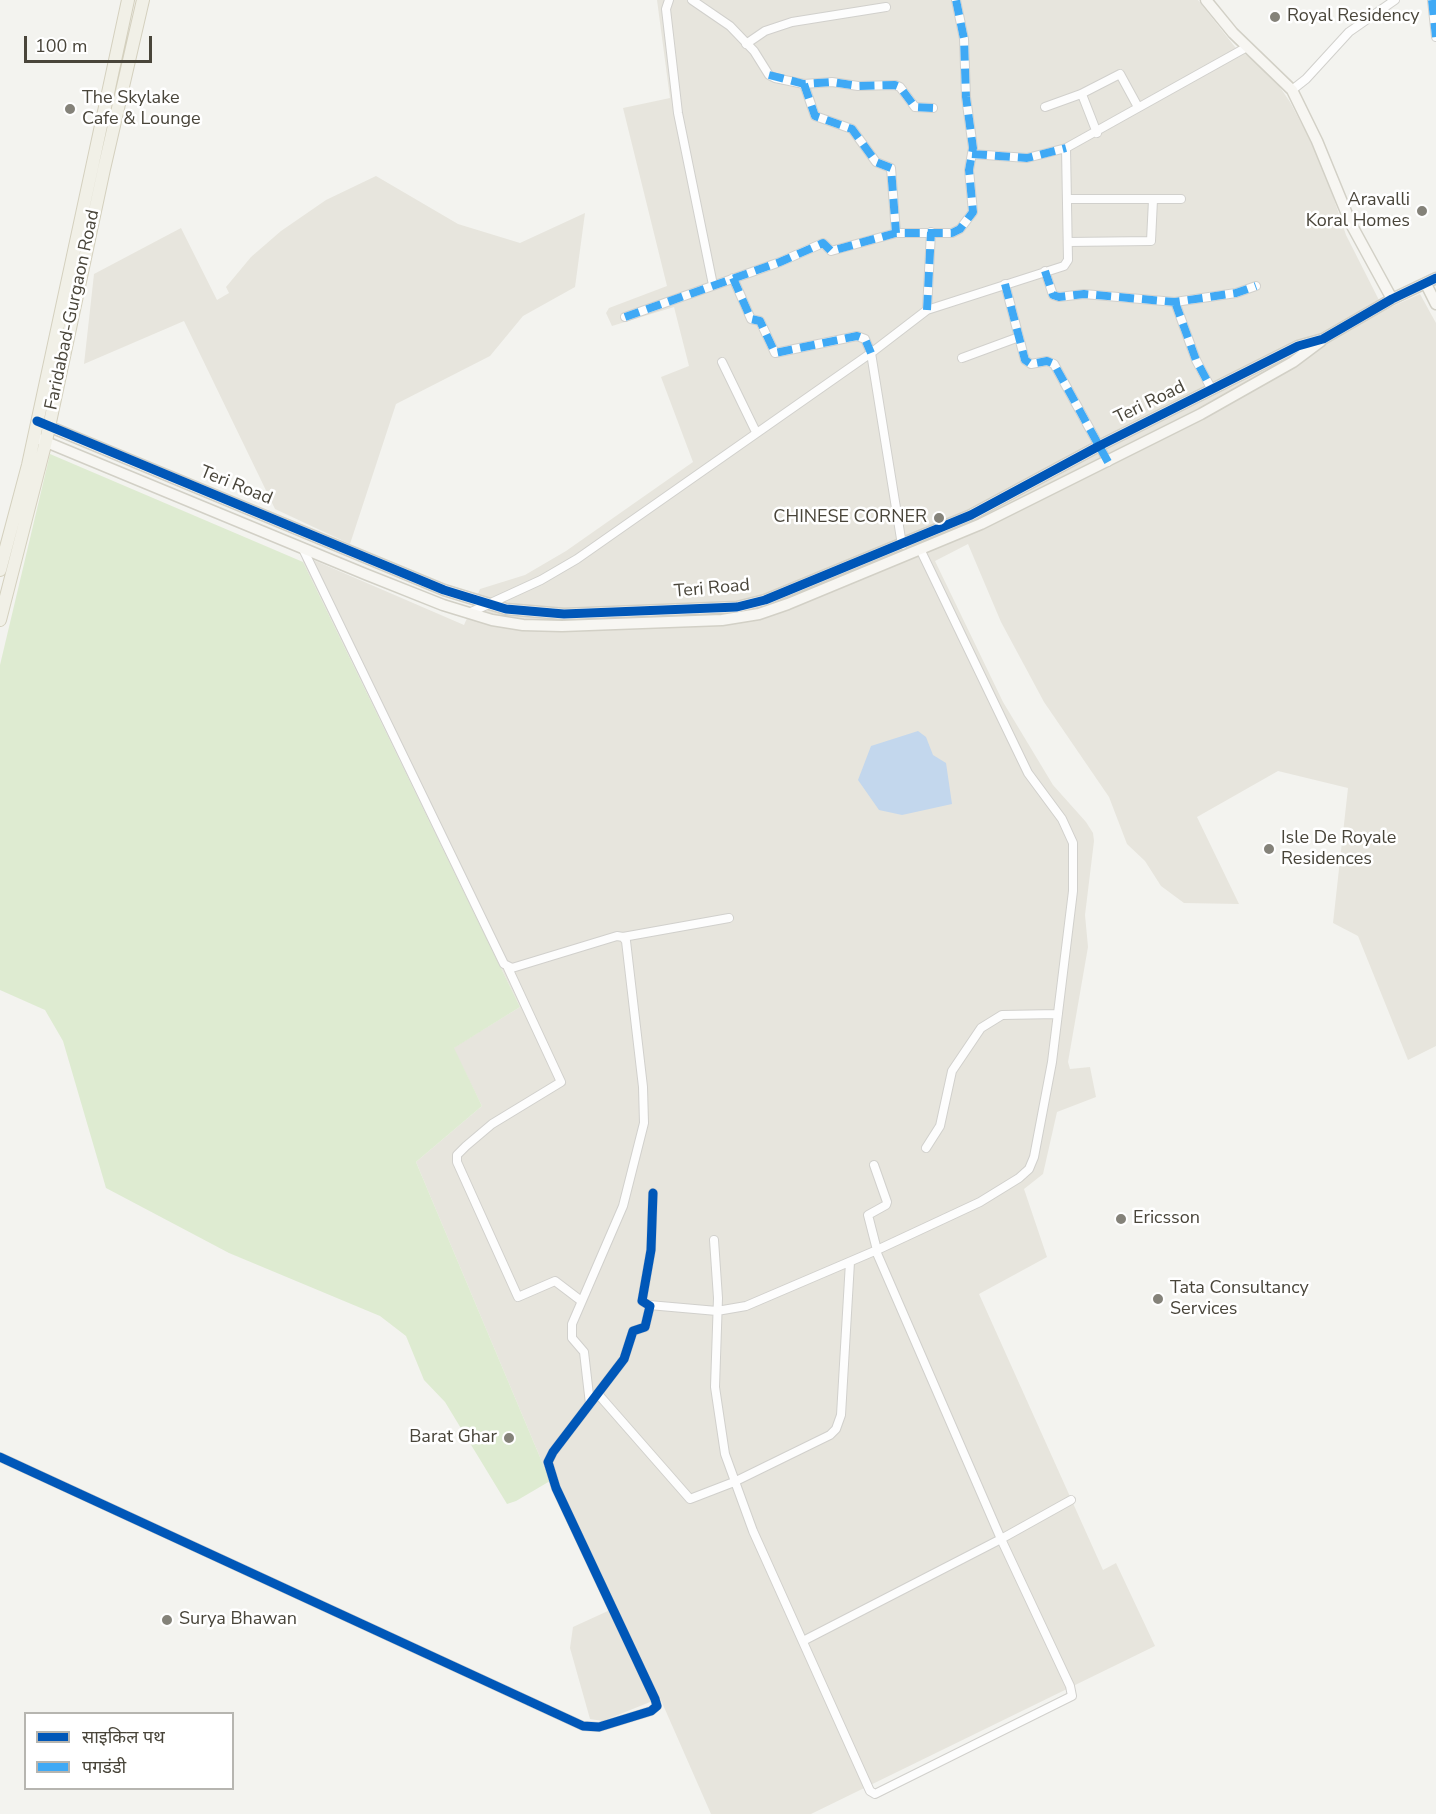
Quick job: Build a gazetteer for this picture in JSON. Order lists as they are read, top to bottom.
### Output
{
  "streets": {
    "main road": ["Faridabad-Gurgaon Road"],
    "street": ["Teri Road"]
  },
  "crossings": [
    ["Faridabad-Gurgaon Road", "Teri Road"]
  ],
  "places": [
    "Royal Residency",
    "The Skylake Cafe & Lounge",
    "Aravalli Koral Homes",
    "CHINESE CORNER",
    "Isle De Royale Residences",
    "Ericsson",
    "Tata Consultancy Services",
    "Barat Ghar",
    "Surya Bhawan"
  ],
  "legend": ["साइकिल पथ", "पगडंडी"],
  "scale_bar": "100 m"
}
